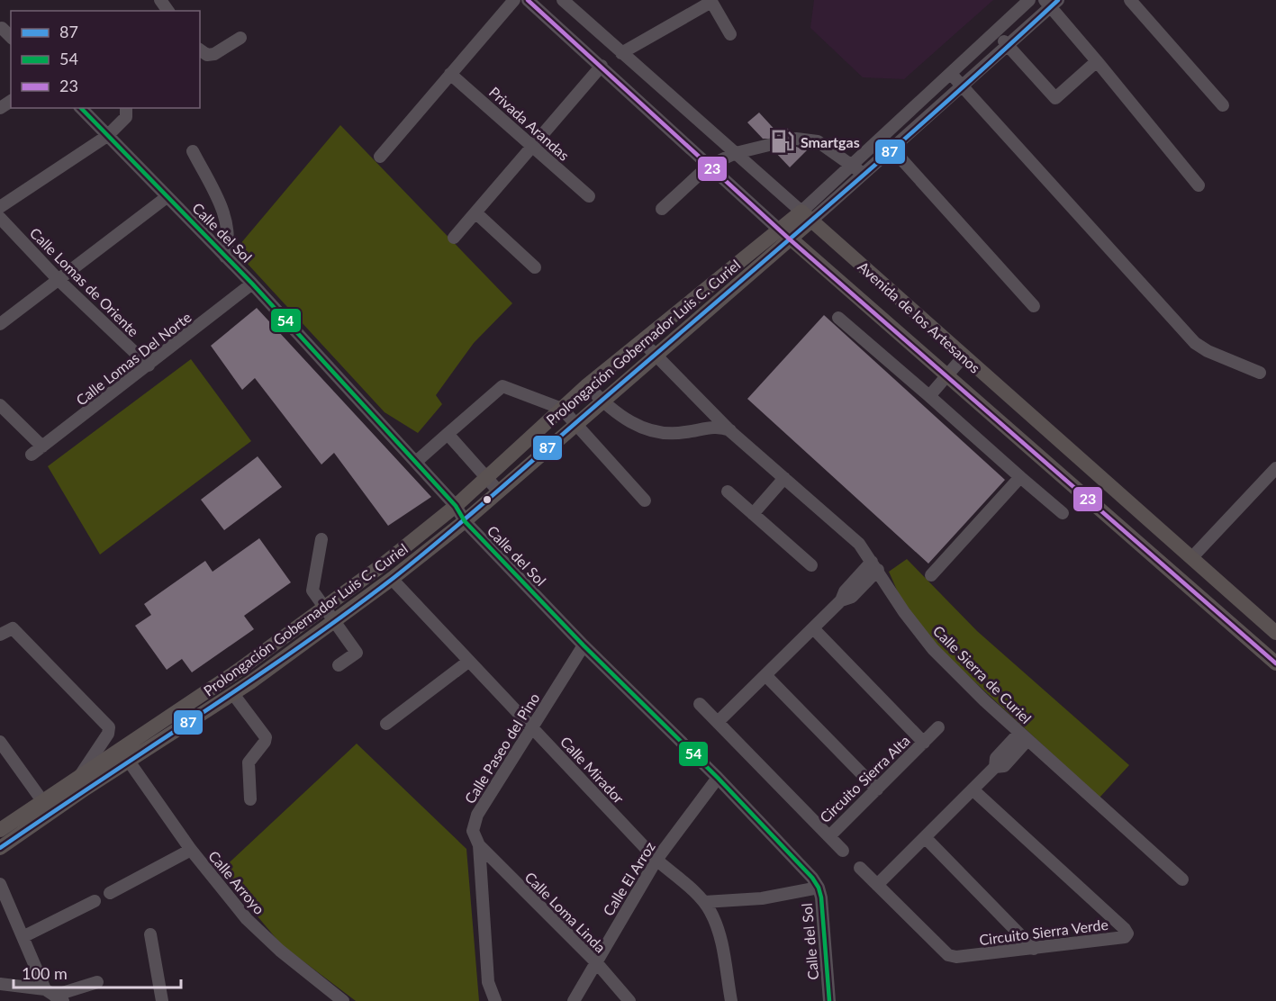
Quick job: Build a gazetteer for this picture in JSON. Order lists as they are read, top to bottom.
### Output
{
  "streets": {
    "main road": ["Avenida de los Artesanos", "Prolongación Gobernador Luis C. Curiel"],
    "street": [
      "Privada Arandas",
      "Calle del Sol",
      "Calle Lomas de Oriente",
      "Calle Lomas Del Norte",
      "Calle Sierra de Curiel",
      "Calle Paseo del Pino",
      "Calle Mirador",
      "Circuito Sierra Alta",
      "Calle El Arroz",
      "Calle Arroyo",
      "Calle Loma Linda",
      "Circuito Sierra Verde"
    ]
  },
  "crossings": [
    ["Calle del Sol", "Prolongación Gobernador Luis C. Curiel"],
    ["Calle del Sol", "Calle Lomas Del Norte"],
    ["Calle del Sol", "Calle Paseo del Pino"],
    ["Calle del Sol", "Calle El Arroz"],
    ["Calle Lomas de Oriente", "Calle Lomas Del Norte"],
    ["Avenida de los Artesanos", "Prolongación Gobernador Luis C. Curiel"],
    ["Prolongación Gobernador Luis C. Curiel", "Calle Sierra de Curiel"],
    ["Prolongación Gobernador Luis C. Curiel", "Calle Mirador"],
    ["Prolongación Gobernador Luis C. Curiel", "Calle Arroyo"],
    ["Calle Paseo del Pino", "Calle Mirador"],
    ["Calle Paseo del Pino", "Calle Loma Linda"],
    ["Calle Mirador", "Calle El Arroz"],
    ["Calle El Arroz", "Calle Loma Linda"]
  ],
  "places": {
    "fuel station": ["Smartgas"]
  },
  "lines": ["transit line 87", "transit line 23", "transit line 54"],
  "legend": ["87", "54", "23"],
  "scale_bar": "100 m"
}
